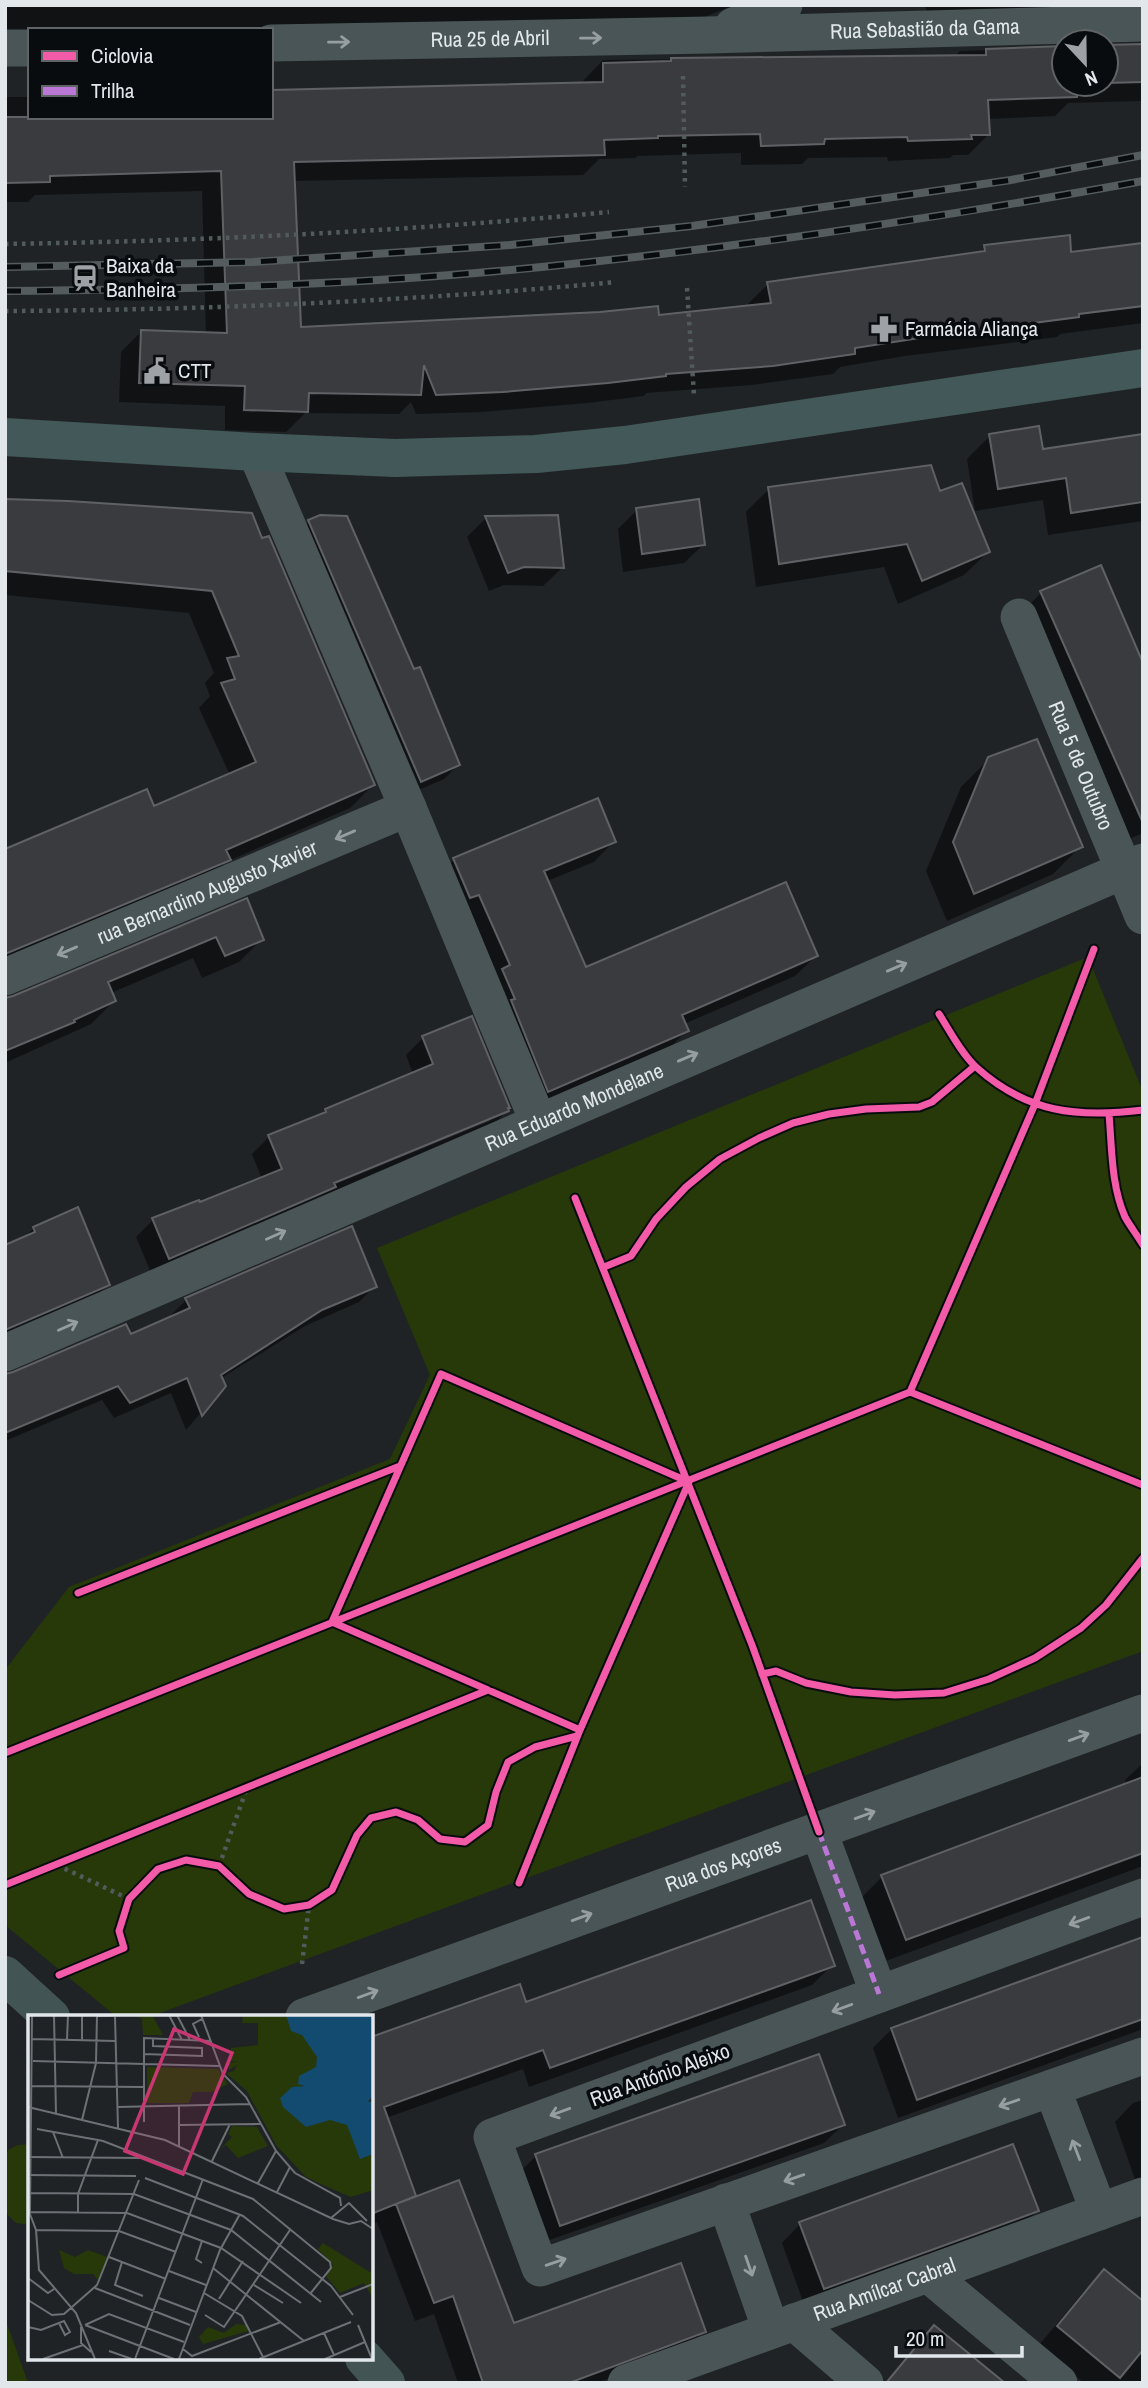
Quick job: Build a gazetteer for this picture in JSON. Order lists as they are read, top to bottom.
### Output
{
  "streets": {
    "street": [
      "Rua Sebastião da Gama",
      "Rua 25 de Abril",
      "Rua 5 de Outubro",
      "rua Bernardino Augusto Xavier",
      "Rua Eduardo Mondelane",
      "Rua dos Açores",
      "Rua António Aleixo",
      "Rua Amílcar Cabral"
    ]
  },
  "crossings": [
    ["Rua Sebastião da Gama", "Rua 25 de Abril"],
    ["Rua 5 de Outubro", "Rua Eduardo Mondelane"]
  ],
  "one_way": [
    "Rua 25 de Abril",
    "rua Bernardino Augusto Xavier",
    "Rua Eduardo Mondelane",
    "Rua dos Açores"
  ],
  "places": {
    "station": ["Baixa da Banheira"],
    "pharmacy": ["Farmácia Aliança"],
    "public building": ["CTT"]
  },
  "legend": ["Ciclovia", "Trilha"],
  "scale_bar": "20 m",
  "north": "bottom"
}
